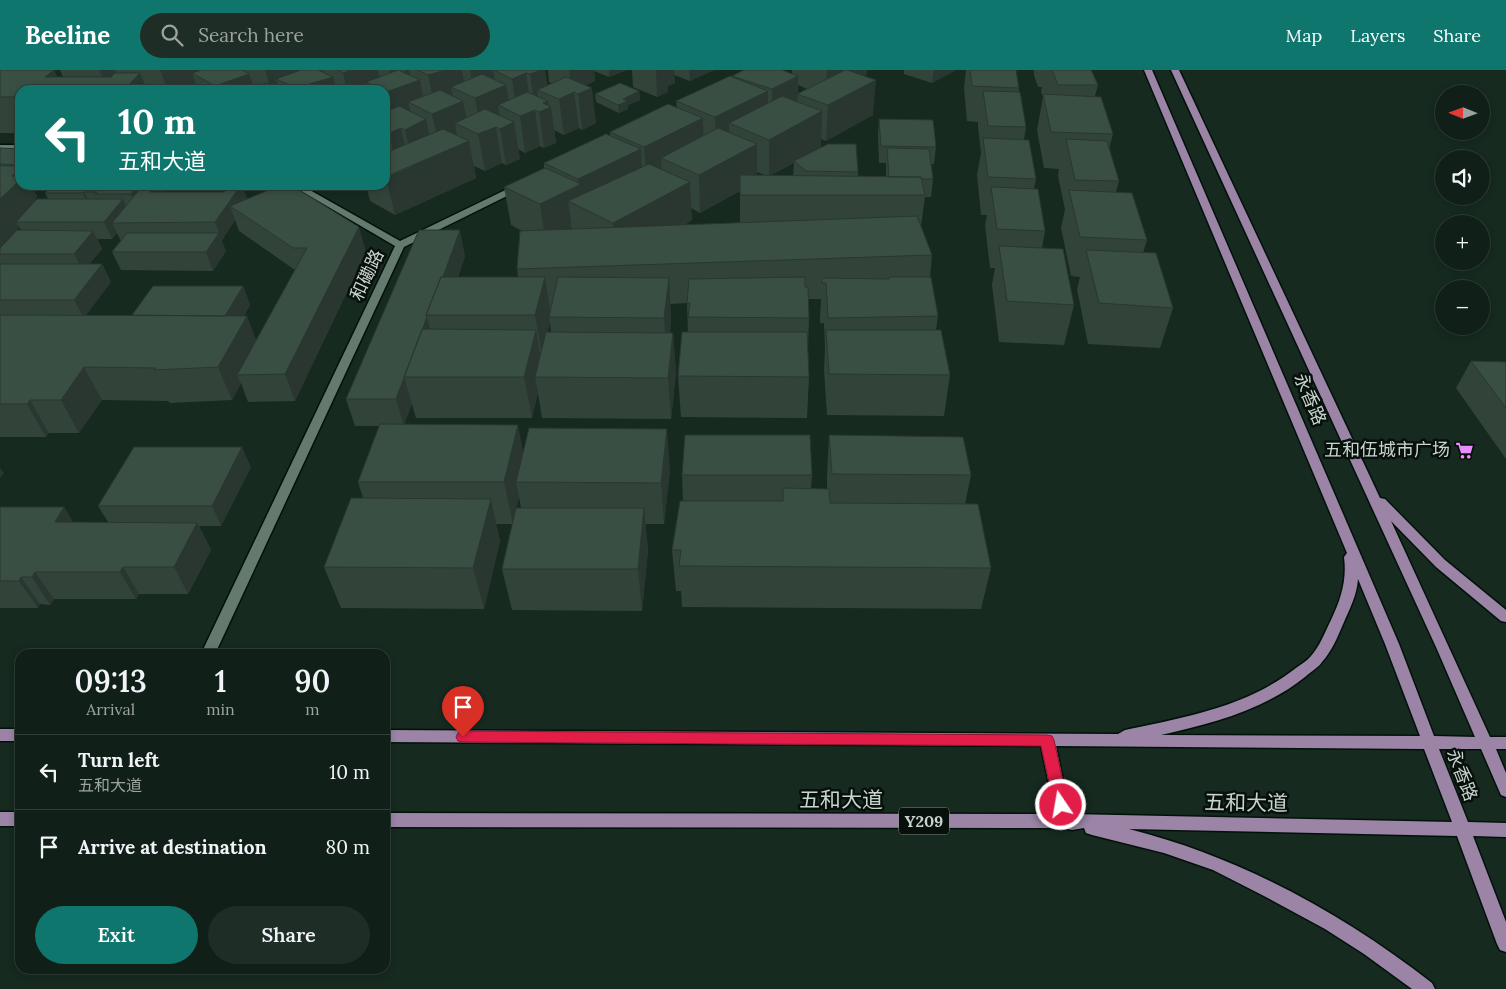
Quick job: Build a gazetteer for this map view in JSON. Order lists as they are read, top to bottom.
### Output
{
  "streets": {
    "main road": ["永香路", "五和大道", "Y209"],
    "street": ["和磡路"]
  },
  "crossings": [
    ["永香路", "五和大道"]
  ],
  "places": {
    "supermarket": ["五和伍城市广场"]
  },
  "north": "left",
  "page": {
    "header": "Beeline",
    "search": "Search here",
    "nav": ["Map", "Layers", "Share"],
    "map_buttons": ["+", "−"],
    "turn": ["10 m", "五和大道"],
    "eta": [
      "09:13",
      "Arrival",
      "1",
      "min",
      "90",
      "m"
    ],
    "list": [
      {
        "name": "Turn left",
        "note": "五和大道",
        "value": "10 m"
      },
      {
        "name": "Arrive at destination",
        "value": "80 m"
      }
    ],
    "buttons": ["Exit", "Share"]
  }
}
